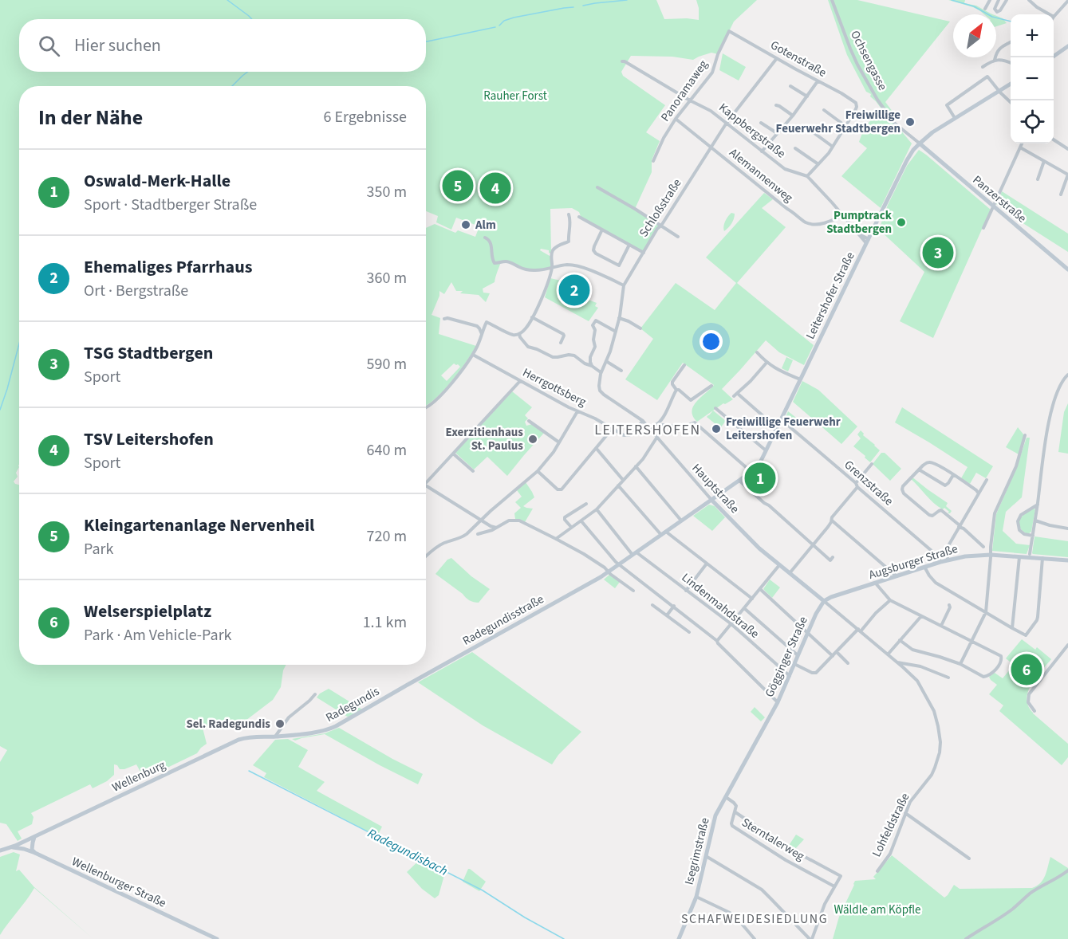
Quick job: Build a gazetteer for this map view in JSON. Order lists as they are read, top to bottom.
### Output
{
  "streets": {
    "street": [
      "Gotenstraße",
      "Ochsengasse",
      "Panoramaweg",
      "Kappbergstraße",
      "Alemannenweg",
      "Panzerstraße",
      "Schloßstraße",
      "Leitershofer Straße",
      "Herrgottsberg",
      "Grenzstraße",
      "Hauptstraße",
      "Augsburger Straße",
      "Lindenmahdstraße",
      "Radegundisstraße",
      "Gögginger Straße",
      "Radegundis",
      "Wellenburg",
      "Lohfeldstraße",
      "Sterntalerweg",
      "Isegrimstraße",
      "Wellenburger Straße"
    ]
  },
  "crossings": [
    ["Gotenstraße", "Panoramaweg"],
    ["Gotenstraße", "Schloßstraße"],
    ["Ochsengasse", "Panzerstraße"],
    ["Ochsengasse", "Leitershofer Straße"],
    ["Panoramaweg", "Kappbergstraße"],
    ["Panoramaweg", "Alemannenweg"],
    ["Kappbergstraße", "Alemannenweg"],
    ["Kappbergstraße", "Schloßstraße"],
    ["Kappbergstraße", "Leitershofer Straße"],
    ["Alemannenweg", "Schloßstraße"],
    ["Panzerstraße", "Leitershofer Straße"],
    ["Schloßstraße", "Hauptstraße"],
    ["Leitershofer Straße", "Grenzstraße"],
    ["Leitershofer Straße", "Radegundisstraße"],
    ["Herrgottsberg", "Hauptstraße"],
    ["Grenzstraße", "Augsburger Straße"],
    ["Hauptstraße", "Augsburger Straße"],
    ["Hauptstraße", "Radegundisstraße"],
    ["Hauptstraße", "Gögginger Straße"],
    ["Hauptstraße", "Lohfeldstraße"],
    ["Augsburger Straße", "Gögginger Straße"],
    ["Augsburger Straße", "Lohfeldstraße"],
    ["Lindenmahdstraße", "Radegundisstraße"],
    ["Lindenmahdstraße", "Gögginger Straße"],
    ["Radegundisstraße", "Radegundis"],
    ["Gögginger Straße", "Lohfeldstraße"],
    ["Gögginger Straße", "Isegrimstraße"],
    ["Radegundis", "Wellenburg"],
    ["Wellenburg", "Wellenburger Straße"],
    ["Sterntalerweg", "Isegrimstraße"]
  ],
  "districts": ["LEITERSHOFEN", "SCHAFWEIDESIEDLUNG"],
  "water": ["Radegundisbach"],
  "parks": ["Rauher Forst", "Wäldle am Köpfle"],
  "places": [
    "Freiwillige Feuerwehr Stadtbergen",
    "Pumptrack Stadtbergen",
    "Alm",
    "Freiwillige Feuerwehr Leitershofen",
    "Exerzitienhaus St. Paulus",
    "Sel. Radegundis"
  ],
  "north": "top right",
  "page": {
    "map_buttons": ["+", "−"],
    "search": "Hier suchen",
    "heading": ["In der Nähe", "6 Ergebnisse"],
    "list": [
      {
        "mark": "1",
        "name": "Oswald-Merk-Halle",
        "note": "Sport · Stadtberger Straße",
        "value": "350 m"
      },
      {
        "mark": "2",
        "name": "Ehemaliges Pfarrhaus",
        "note": "Ort · Bergstraße",
        "value": "360 m"
      },
      {
        "mark": "3",
        "name": "TSG Stadtbergen",
        "note": "Sport",
        "value": "590 m"
      },
      {
        "mark": "4",
        "name": "TSV Leitershofen",
        "note": "Sport",
        "value": "640 m"
      },
      {
        "mark": "5",
        "name": "Kleingartenanlage Nervenheil",
        "note": "Park",
        "value": "720 m"
      },
      {
        "mark": "6",
        "name": "Welserspielplatz",
        "note": "Park · Am Vehicle-Park",
        "value": "1.1 km"
      }
    ],
    "pins": [
      "5",
      "4",
      "3",
      "2",
      "1",
      "6"
    ]
  }
}
